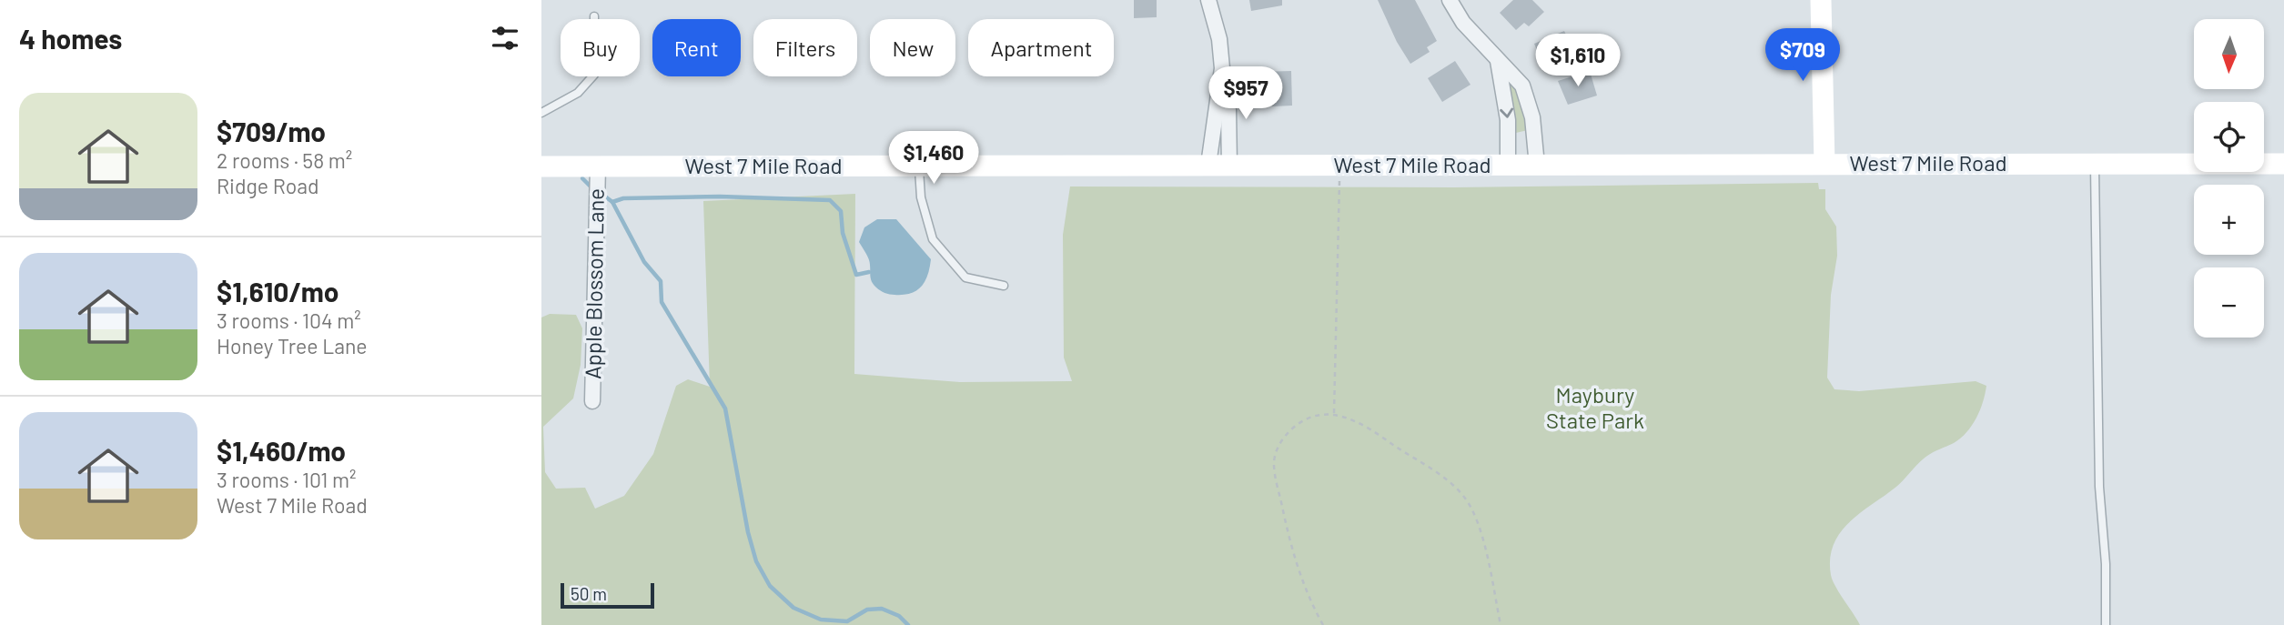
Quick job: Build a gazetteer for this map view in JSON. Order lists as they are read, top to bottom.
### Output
{
  "streets": {
    "street": ["West 7 Mile Road", "Apple Blossom Lane"]
  },
  "crossings": [
    ["West 7 Mile Road", "Apple Blossom Lane"]
  ],
  "parks": ["Maybury State Park"],
  "scale_bar": "50 m",
  "north": "bottom",
  "page": {
    "heading": "4 homes",
    "map_buttons": ["+", "−"],
    "chip": [
      "Buy",
      "Rent",
      "Filters",
      "New",
      "Apartment"
    ],
    "price": [
      "$709",
      "$1,610",
      "$957",
      "$1,460"
    ],
    "list": [
      {
        "name": "$709/mo",
        "note": "2 rooms · 58 m² · Ridge Road"
      },
      {
        "name": "$1,610/mo",
        "note": "3 rooms · 104 m² · Honey Tree Lane"
      },
      {
        "name": "$1,460/mo",
        "note": "3 rooms · 101 m² · West 7 Mile Road"
      }
    ],
    "scale": "50 m"
  }
}
